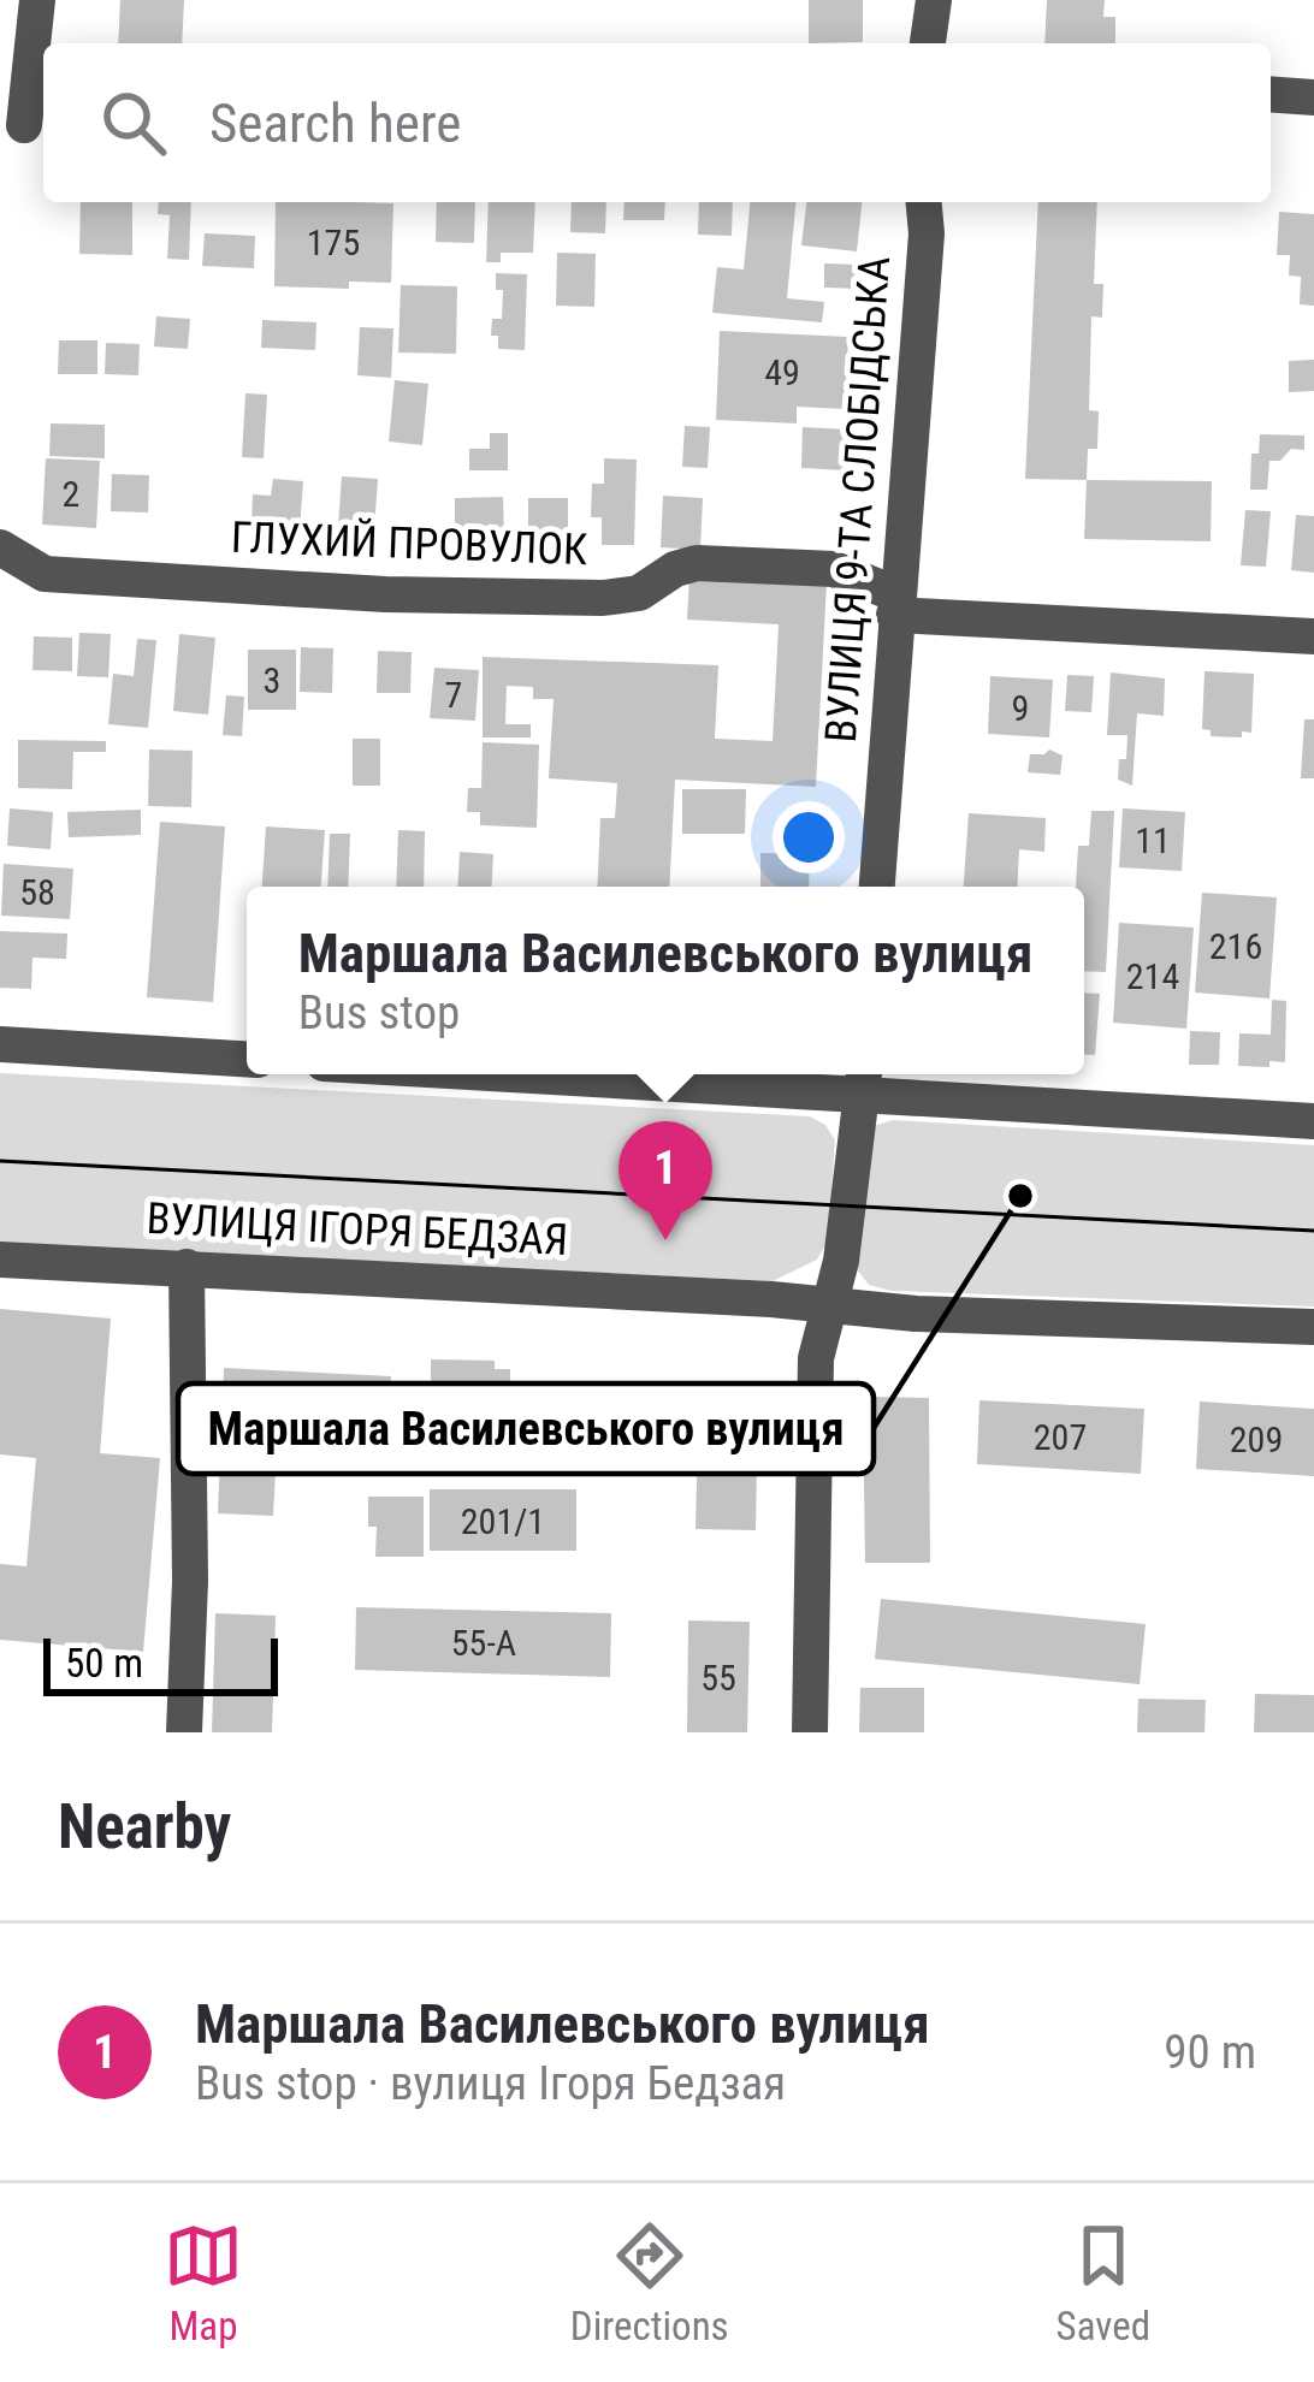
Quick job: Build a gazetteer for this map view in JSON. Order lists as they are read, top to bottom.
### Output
{
  "streets": {
    "street": ["ВУЛИЦЯ 9-ТА СЛОБІДСЬКА", "ГЛУХИЙ ПРОВУЛОК", "ВУЛИЦЯ ІГОРЯ БЕДЗАЯ"]
  },
  "crossings": [
    ["ВУЛИЦЯ 9-ТА СЛОБІДСЬКА", "ГЛУХИЙ ПРОВУЛОК"]
  ],
  "places": ["Маршала Василевського вулиця"],
  "house_numbers": [
    "175",
    "49",
    "2",
    "3",
    "7",
    "9",
    "11",
    "58",
    "216",
    "214",
    "207",
    "209",
    "201/1",
    "55-А",
    "55"
  ],
  "scale_bar": "50 m",
  "page": {
    "search": "Search here",
    "popup": ["Маршала Василевського вулиця", "Bus stop"],
    "pins": "1",
    "scale": "50 m",
    "heading": "Nearby",
    "list": [
      {
        "mark": "1",
        "name": "Маршала Василевського вулиця",
        "note": "Bus stop · вулиця Ігоря Бедзая",
        "value": "90 m"
      }
    ],
    "nav": ["Map", "Directions", "Saved"]
  }
}
